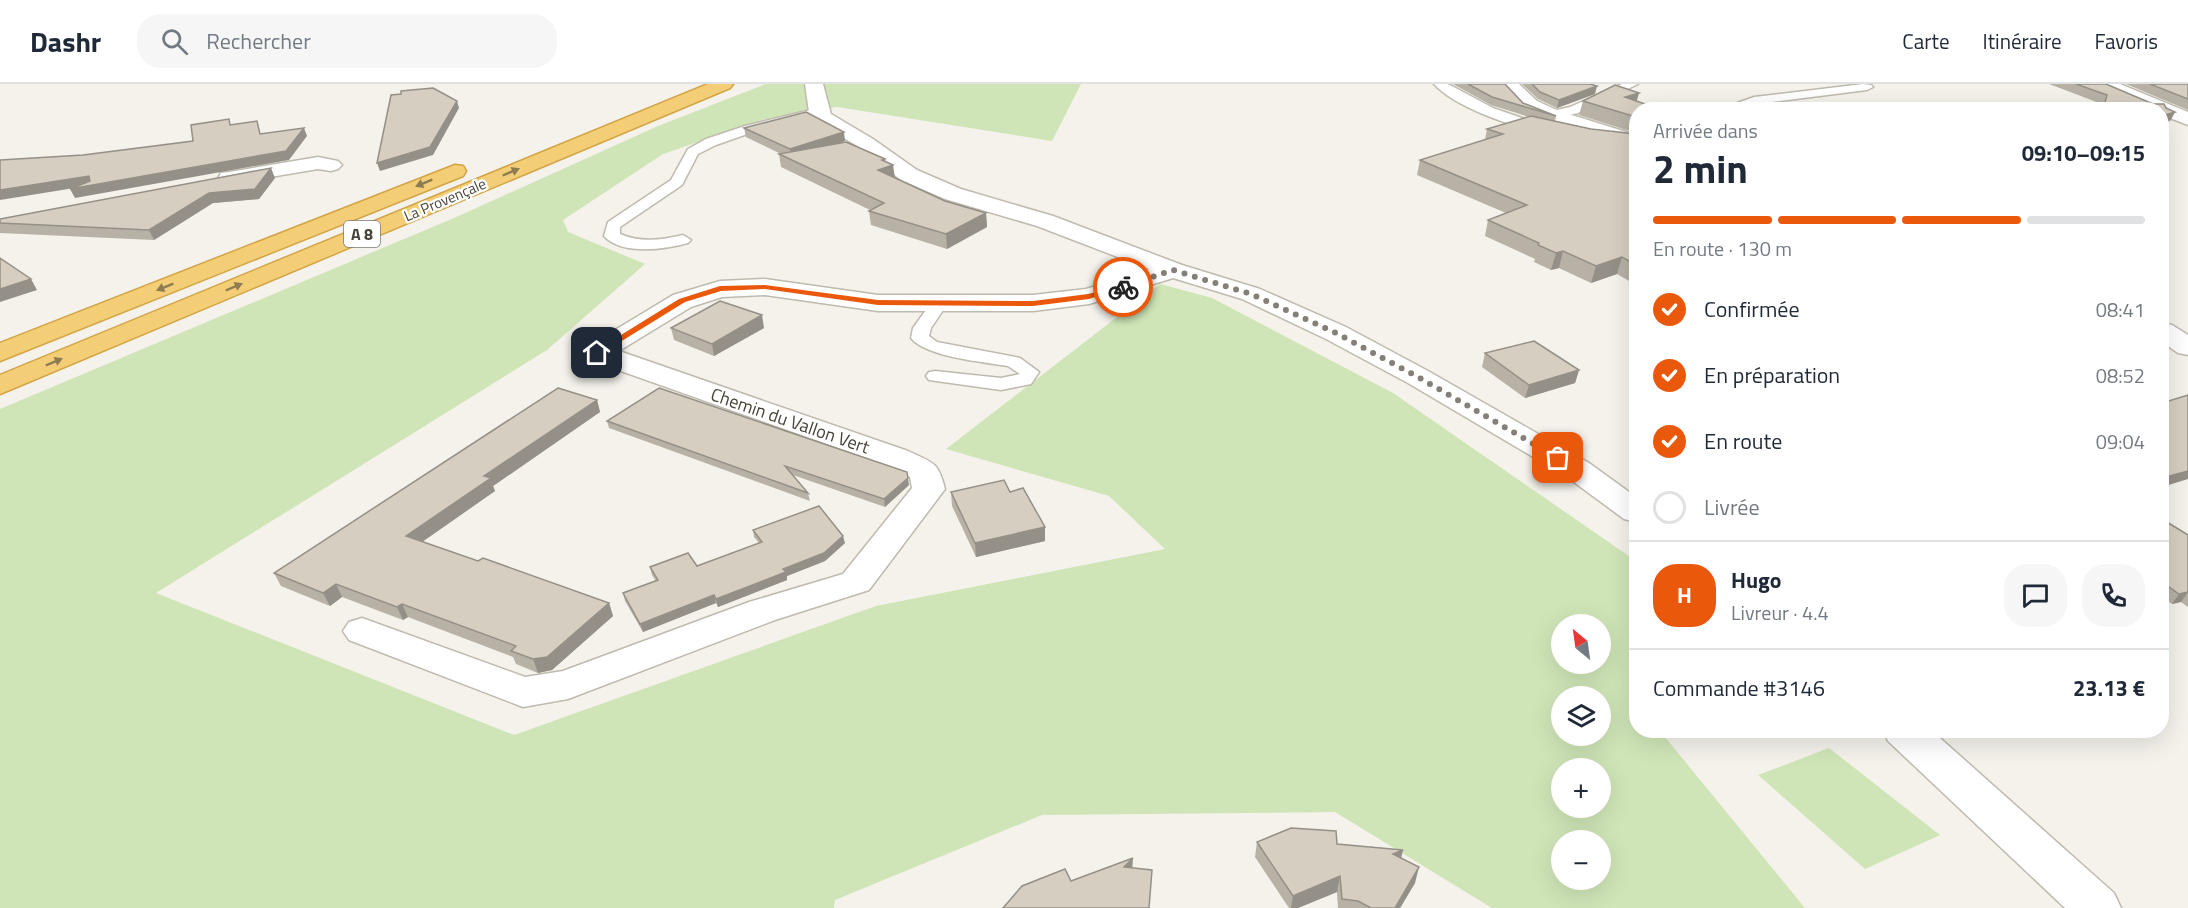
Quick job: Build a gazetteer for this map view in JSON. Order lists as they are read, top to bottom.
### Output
{
  "streets": {
    "highway": ["La Provençale", "A 8"],
    "street": ["Chemin du Vallon Vert"]
  },
  "north": "top left",
  "page": {
    "header": "Dashr",
    "search": "Rechercher",
    "nav": ["Carte", "Itinéraire", "Favoris"],
    "heading": ["2 min", "Arrivée dans", "09:10–09:15"],
    "panel": [
      "Hugo",
      "Livreur · 4.4",
      "Commande #3146",
      "23.13 €"
    ],
    "bar": "En route · 130 m",
    "list": [
      ["Confirmée", "08:41"],
      ["En préparation", "08:52"],
      ["En route", "09:04"],
      "Livrée"
    ],
    "round": "H",
    "map_buttons": ["+", "−"]
  }
}
